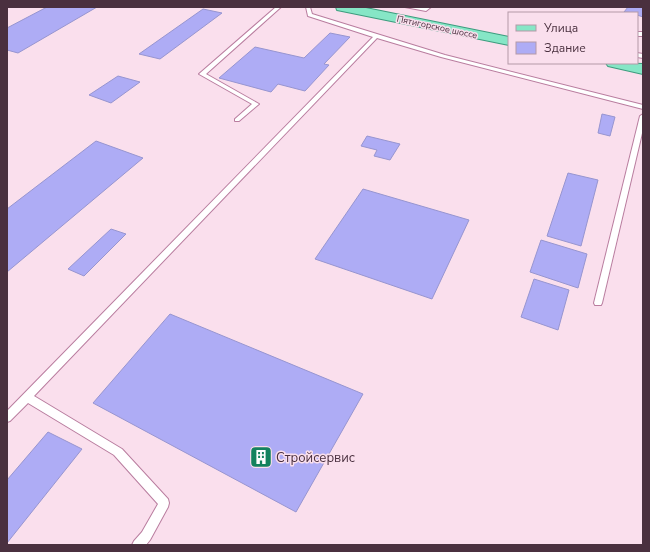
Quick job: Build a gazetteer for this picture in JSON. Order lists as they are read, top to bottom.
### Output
{
  "streets": {
    "main road": ["Пятигорское шоссе"]
  },
  "places": {
    "building": ["Стройсервис"]
  },
  "legend": ["Улица", "Здание"]
}
